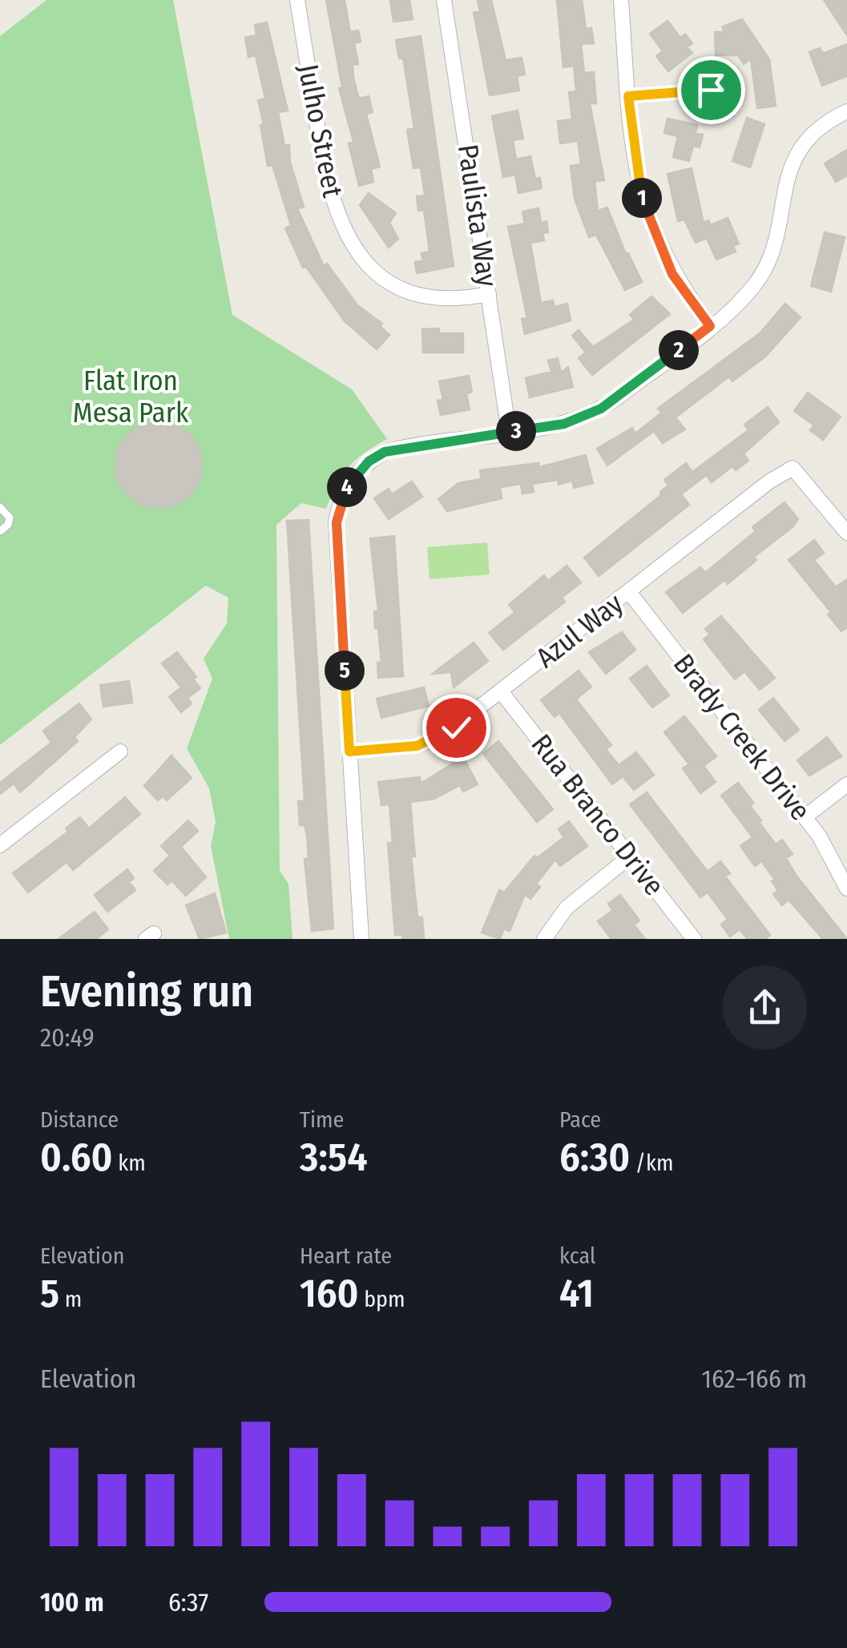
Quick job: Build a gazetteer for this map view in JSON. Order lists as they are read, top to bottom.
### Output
{
  "streets": {
    "street": [
      "Julho Street",
      "Paulista Way",
      "Azul Way",
      "Brady Creek Drive",
      "Rua Branco Drive"
    ]
  },
  "crossings": [
    ["Julho Street", "Paulista Way"],
    ["Azul Way", "Brady Creek Drive"],
    ["Azul Way", "Rua Branco Drive"]
  ],
  "parks": ["Flat Iron Mesa Park"],
  "page": {
    "pins": [
      "1",
      "2",
      "3",
      "4",
      "5"
    ],
    "heading": ["Evening run", "20:49"],
    "stats": [
      ["Distance", "0.60 km"],
      ["Time", "3:54"],
      ["Pace", "6:30 /km"],
      ["Elevation", "5 m"],
      ["Heart rate", "160 bpm"],
      ["kcal", "41"]
    ],
    "chart": ["Elevation", "162–166 m"],
    "list": [
      {
        "name": "100 m",
        "note": "6:37"
      }
    ]
  }
}
